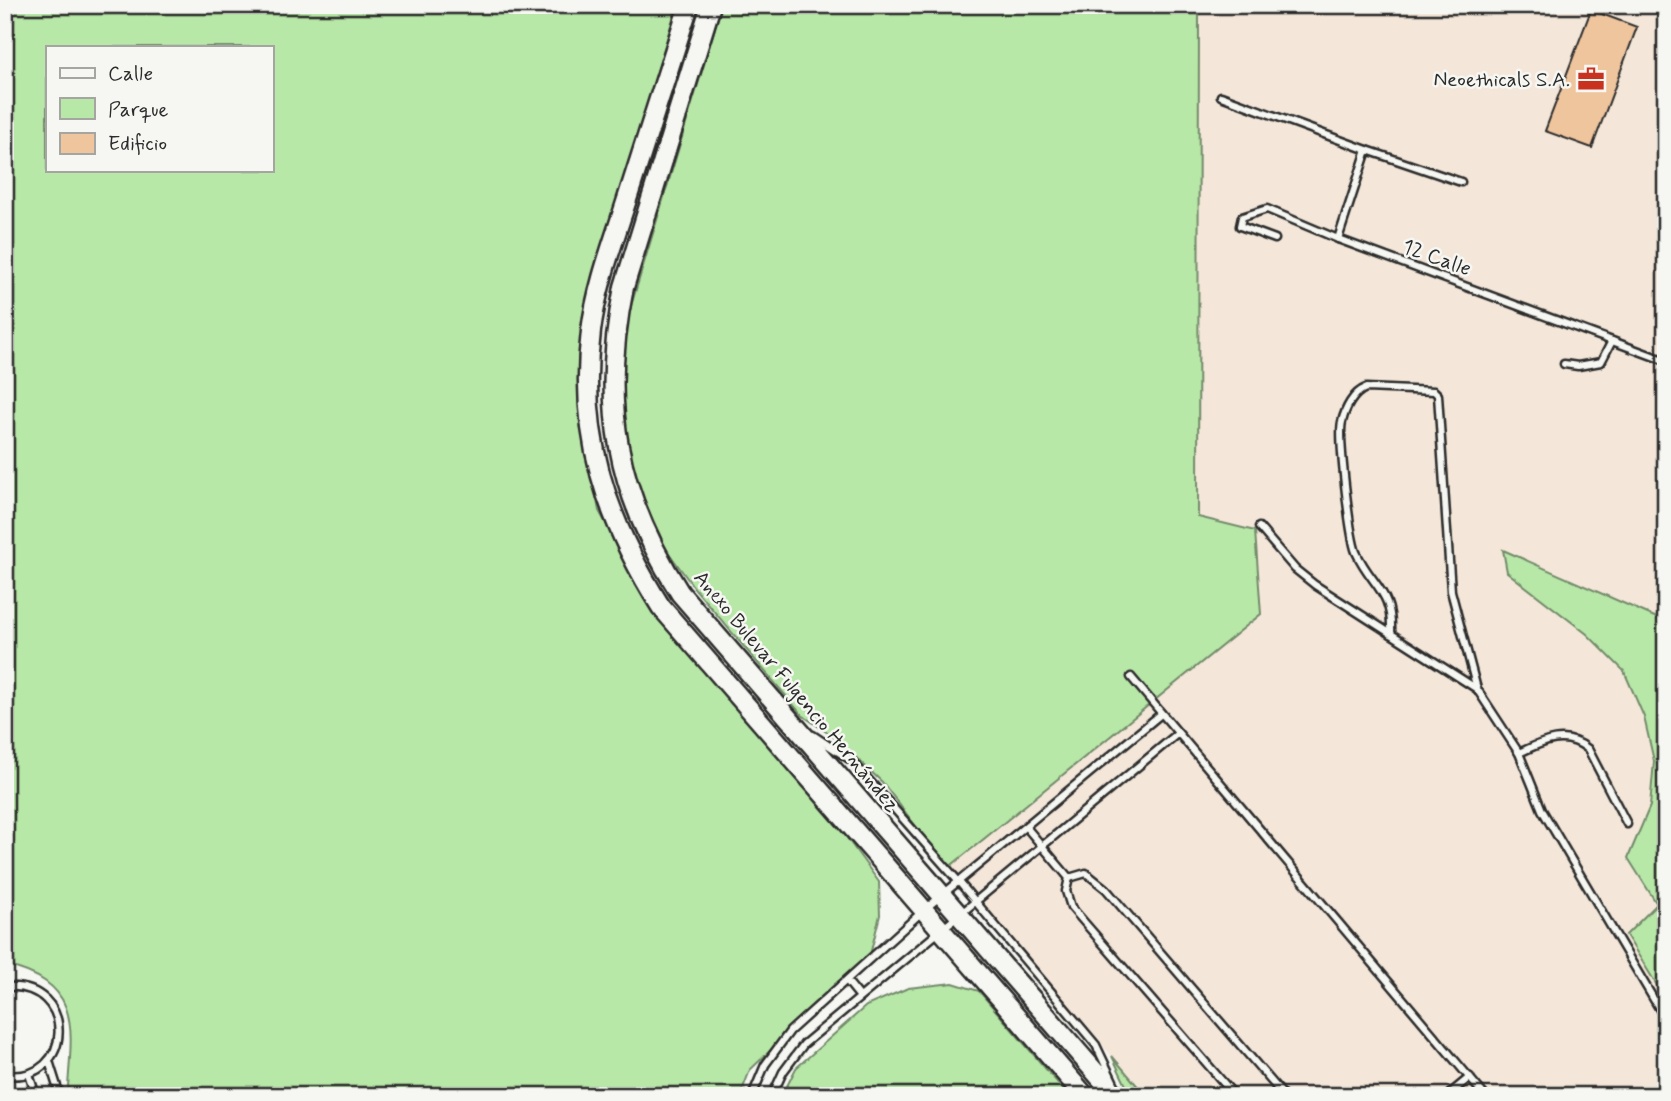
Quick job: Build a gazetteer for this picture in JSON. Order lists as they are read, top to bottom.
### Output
{
  "streets": {
    "main road": ["Anexo Bulevar Fulgencio Hernández"],
    "lane": ["12 Calle"]
  },
  "places": {
    "office": ["Neoethicals S.A."]
  },
  "legend": ["Calle", "Parque", "Edificio"]
}
